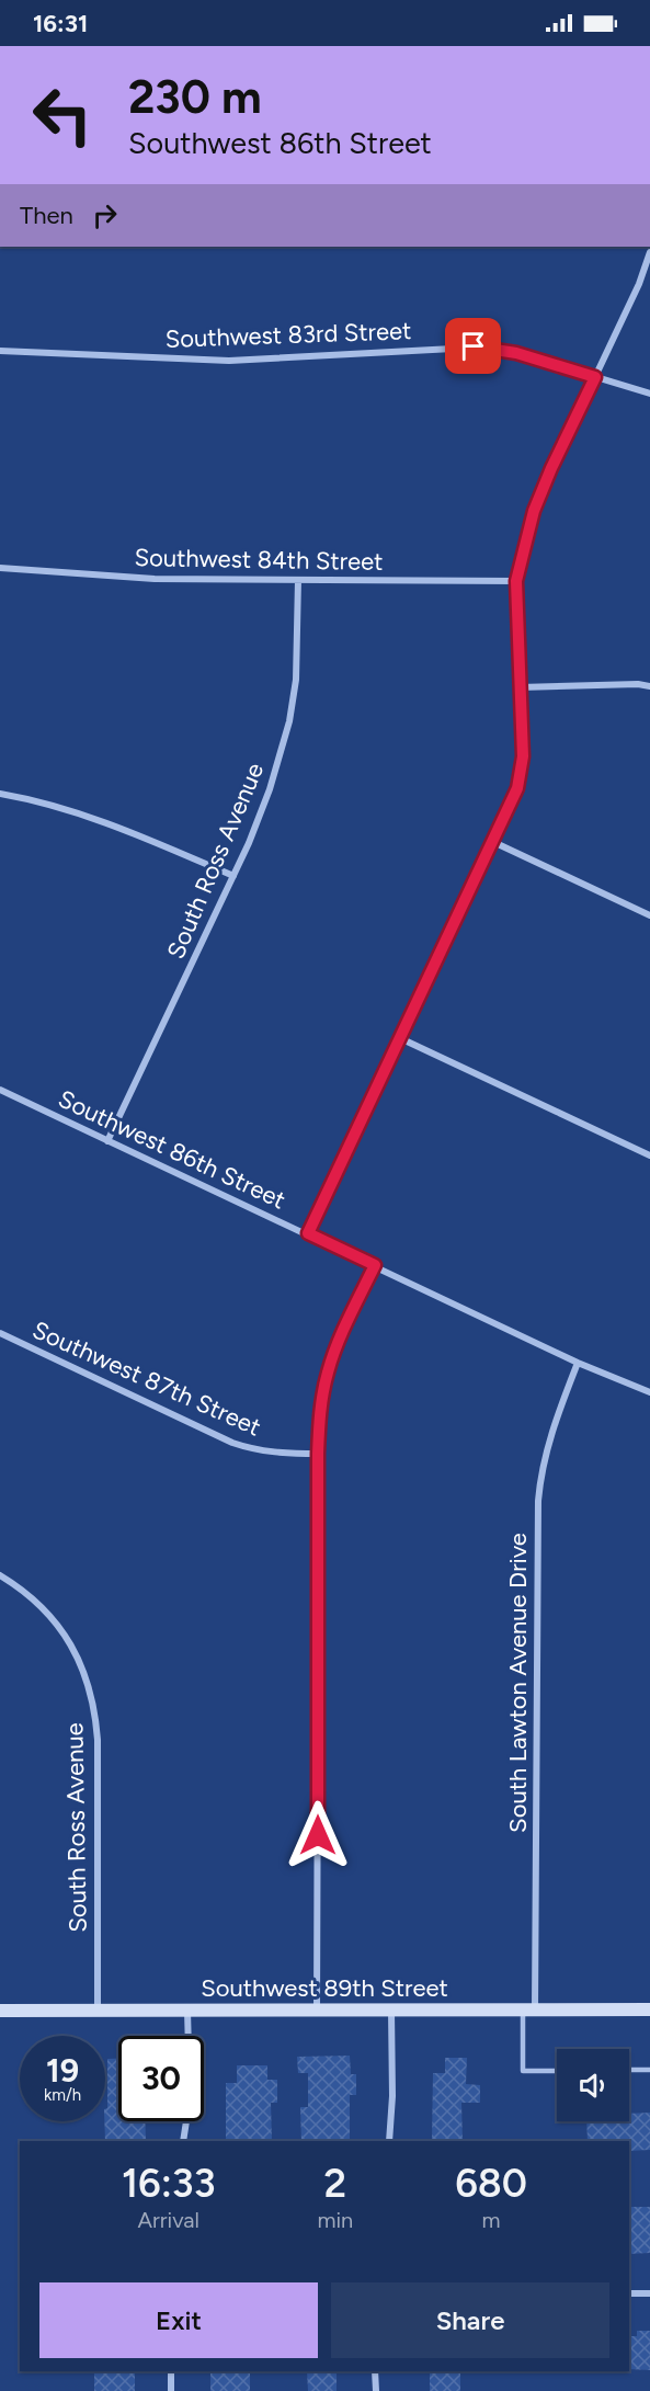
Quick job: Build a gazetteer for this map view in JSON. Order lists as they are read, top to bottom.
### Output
{
  "streets": {
    "main road": ["Southwest 89th Street"],
    "street": [
      "Southwest 83rd Street",
      "Southwest 84th Street",
      "South Ross Avenue",
      "Southwest 86th Street",
      "Southwest 87th Street",
      "South Lawton Avenue Drive"
    ]
  },
  "crossings": [
    ["Southwest 84th Street", "South Ross Avenue"],
    ["South Ross Avenue", "Southwest 86th Street"],
    ["South Ross Avenue", "Southwest 89th Street"],
    ["Southwest 86th Street", "South Lawton Avenue Drive"],
    ["South Lawton Avenue Drive", "Southwest 89th Street"]
  ],
  "page": {
    "status": "16:31",
    "turn": ["230 m", "Southwest 86th Street"],
    "then": "Then",
    "speed": "19 km/h",
    "limit": "30",
    "eta": [
      "16:33",
      "Arrival",
      "2",
      "min",
      "680",
      "m"
    ],
    "buttons": ["Exit", "Share"]
  }
}
